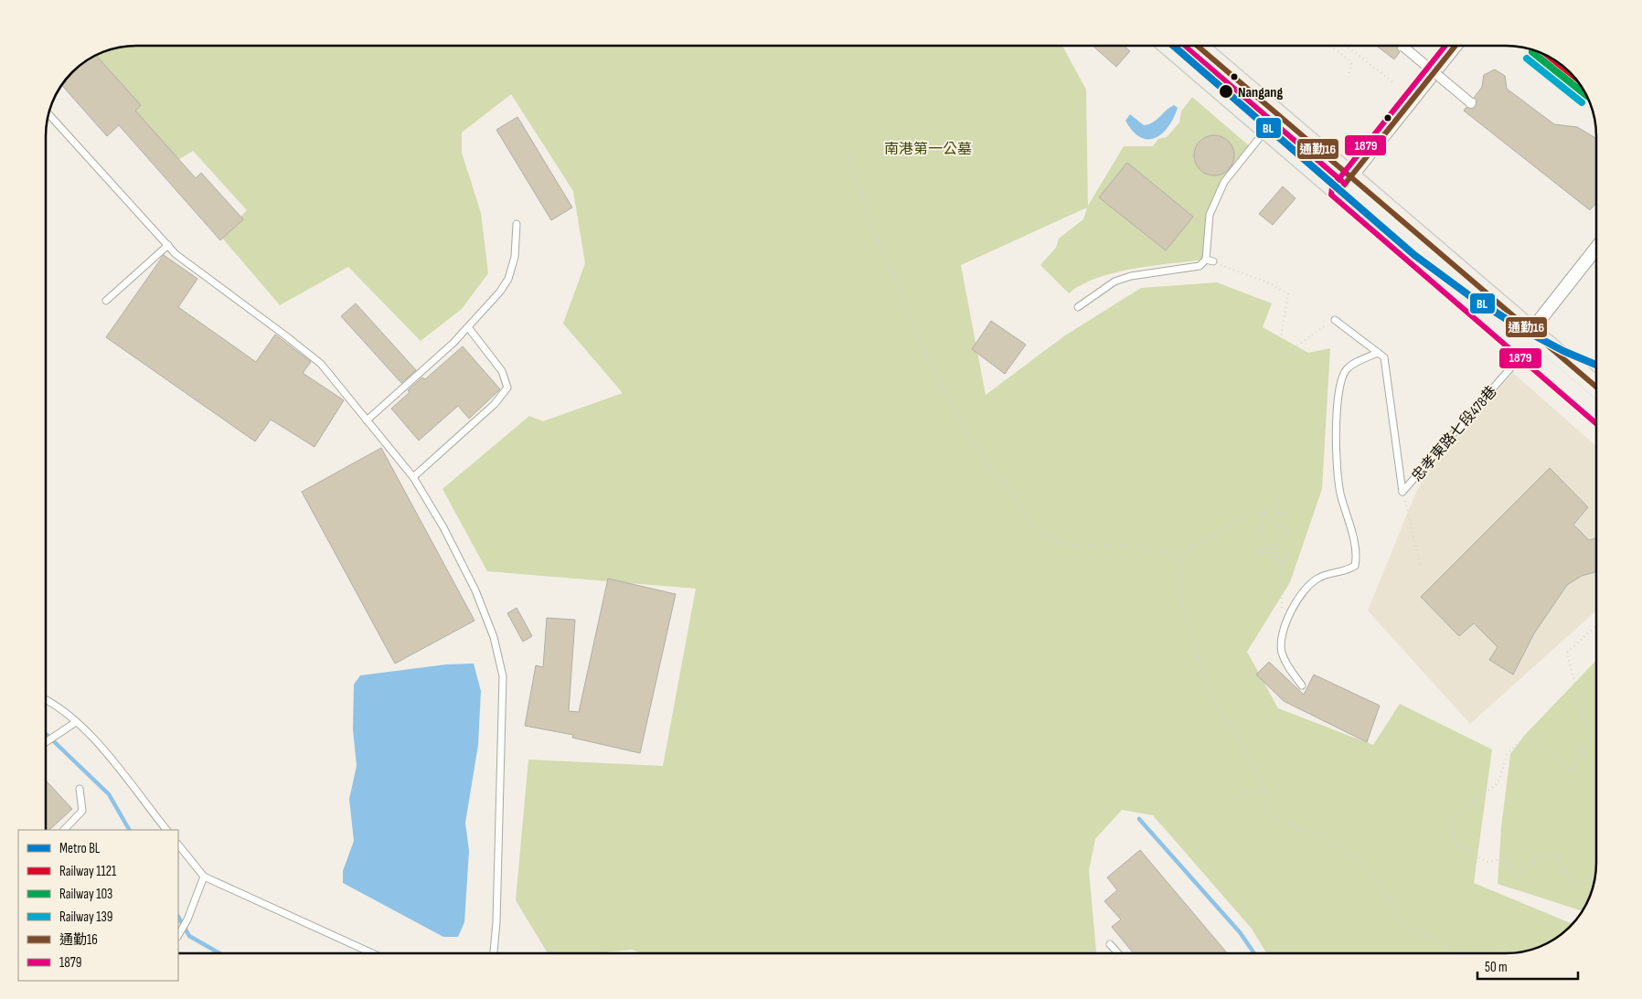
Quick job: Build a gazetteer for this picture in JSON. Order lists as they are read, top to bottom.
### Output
{
  "streets": {
    "lane": ["忠孝東路七段478巷"]
  },
  "parks": ["南港第一公墓"],
  "places": ["Nangang"],
  "lines": [
    "metro line BL",
    "transit line 通勤16",
    "transit line 1879",
    "rail line 103",
    "rail line 139"
  ],
  "legend": [
    "Metro BL",
    "Railway 1121",
    "Railway 103",
    "Railway 139",
    "通勤16",
    "1879"
  ],
  "scale_bar": "50 m"
}
